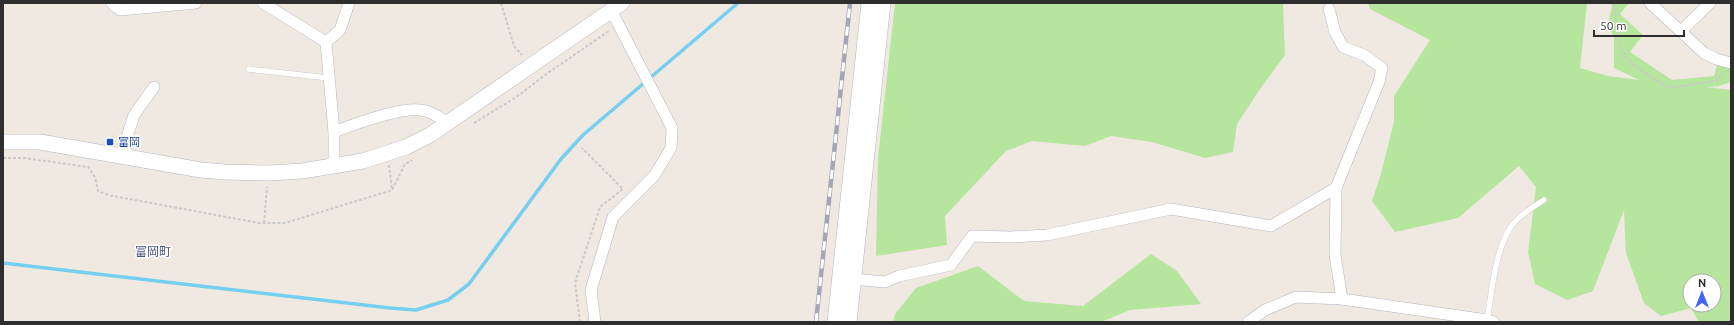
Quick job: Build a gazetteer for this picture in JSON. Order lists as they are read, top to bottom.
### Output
{
  "districts": ["富岡町"],
  "places": {
    "transit": ["富岡"]
  },
  "scale_bar": "50 m",
  "north": "top"
}
